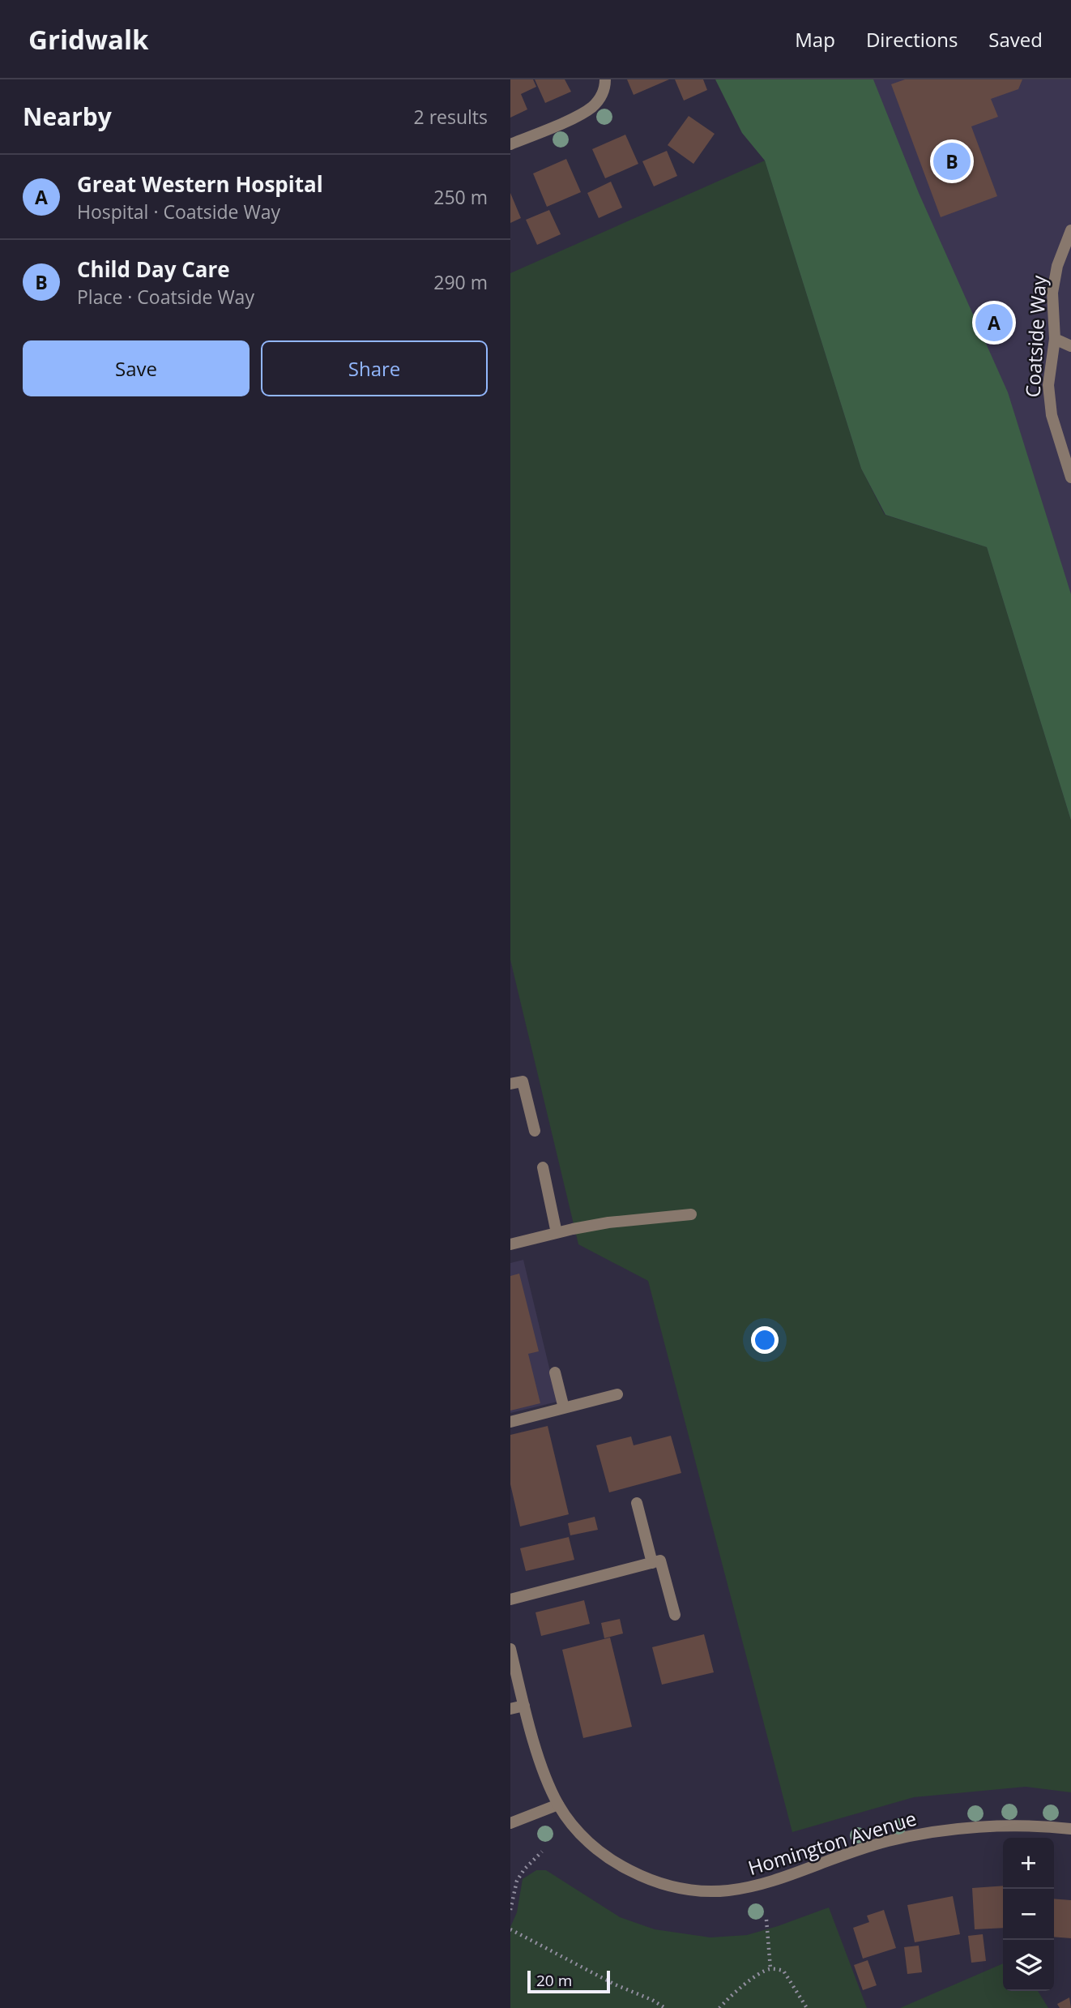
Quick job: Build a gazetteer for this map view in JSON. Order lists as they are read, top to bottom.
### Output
{
  "streets": {
    "street": ["Coatside Way", "Homington Avenue"]
  },
  "scale_bar": "20 m",
  "page": {
    "header": "Gridwalk",
    "nav": ["Map", "Directions", "Saved"],
    "heading": ["Nearby", "2 results"],
    "pins": ["B", "A"],
    "list": [
      {
        "mark": "A",
        "name": "Great Western Hospital",
        "note": "Hospital · Coatside Way",
        "value": "250 m"
      },
      {
        "mark": "B",
        "name": "Child Day Care",
        "note": "Place · Coatside Way",
        "value": "290 m"
      }
    ],
    "buttons": ["Save", "Share"],
    "map_buttons": ["+", "−"],
    "scale": "20 m"
  }
}
